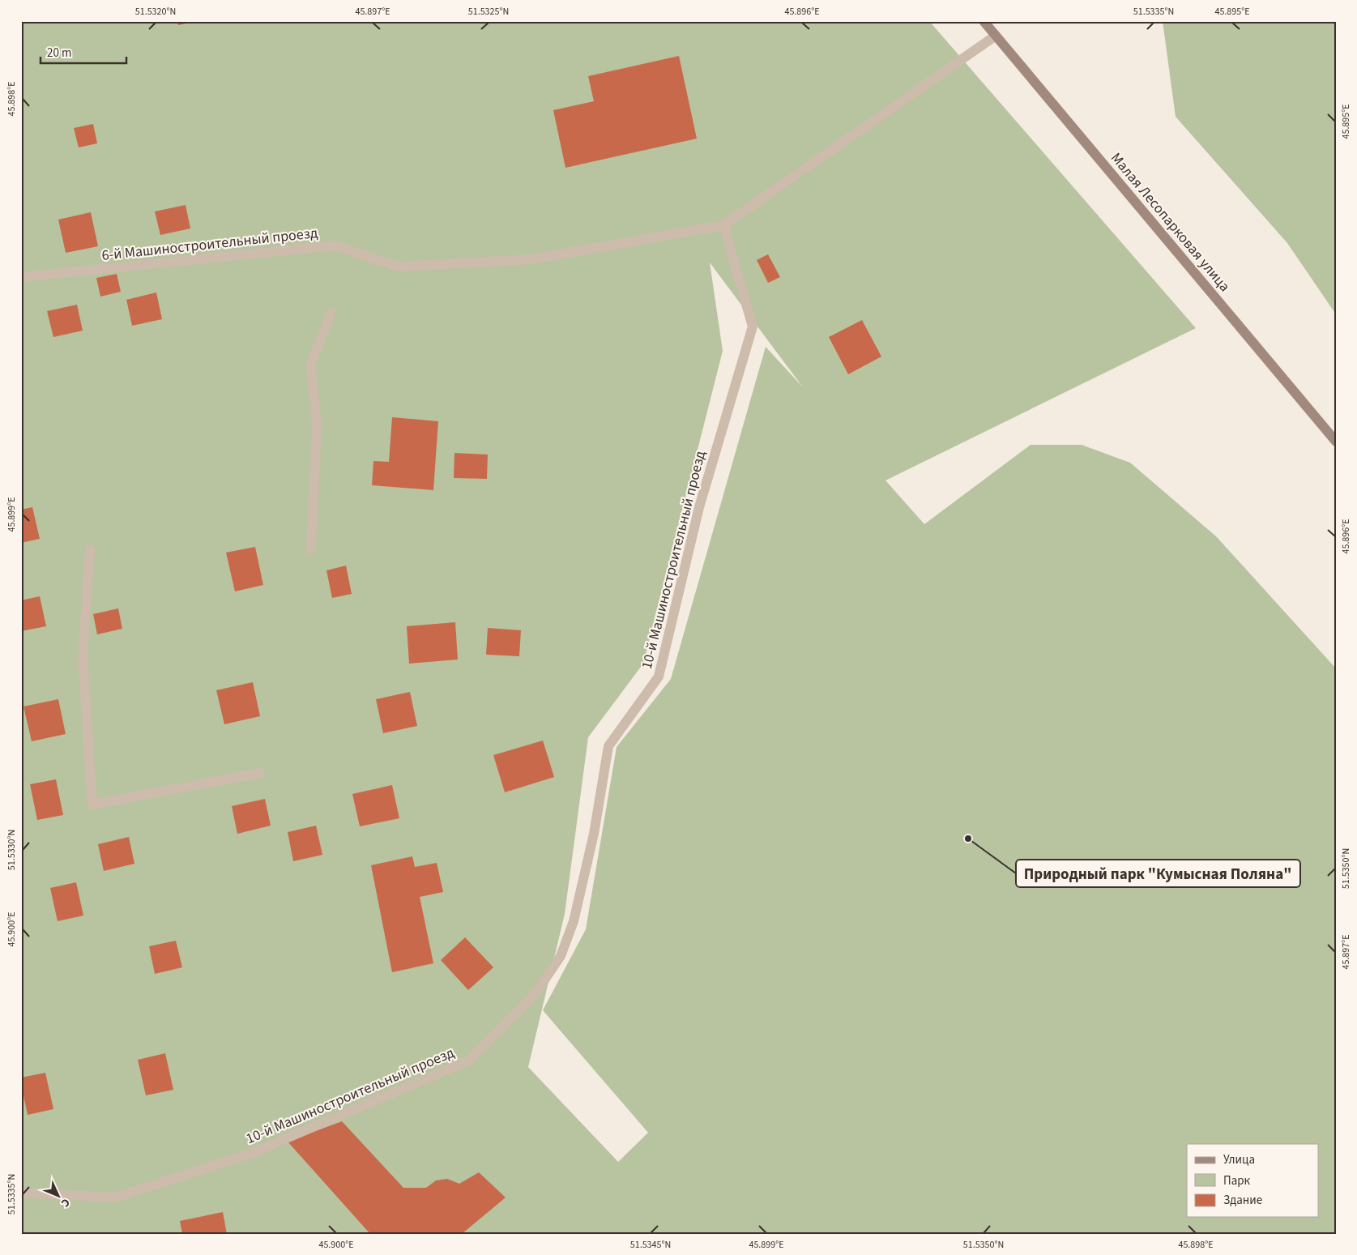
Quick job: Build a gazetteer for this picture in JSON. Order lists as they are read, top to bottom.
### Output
{
  "streets": {
    "street": ["Малая Лесопарковая улица", "6-й Машиностроительный проезд", "10-й Машиностроительный проезд"]
  },
  "crossings": [
    ["6-й Машиностроительный проезд", "10-й Машиностроительный проезд"]
  ],
  "places": ["Природный парк \"Кумысная Поляна\""],
  "legend": ["Улица", "Парк", "Здание"],
  "scale_bar": "20 m",
  "north": "bottom right",
  "coordinates": [
    "51.5320°N",
    "45.897°E",
    "51.5325°N",
    "45.896°E",
    "51.5335°N",
    "45.895°E",
    "45.898°E",
    "45.899°E",
    "51.5330°N",
    "51.5350°N",
    "45.900°E",
    "51.5345°N"
  ]
}
